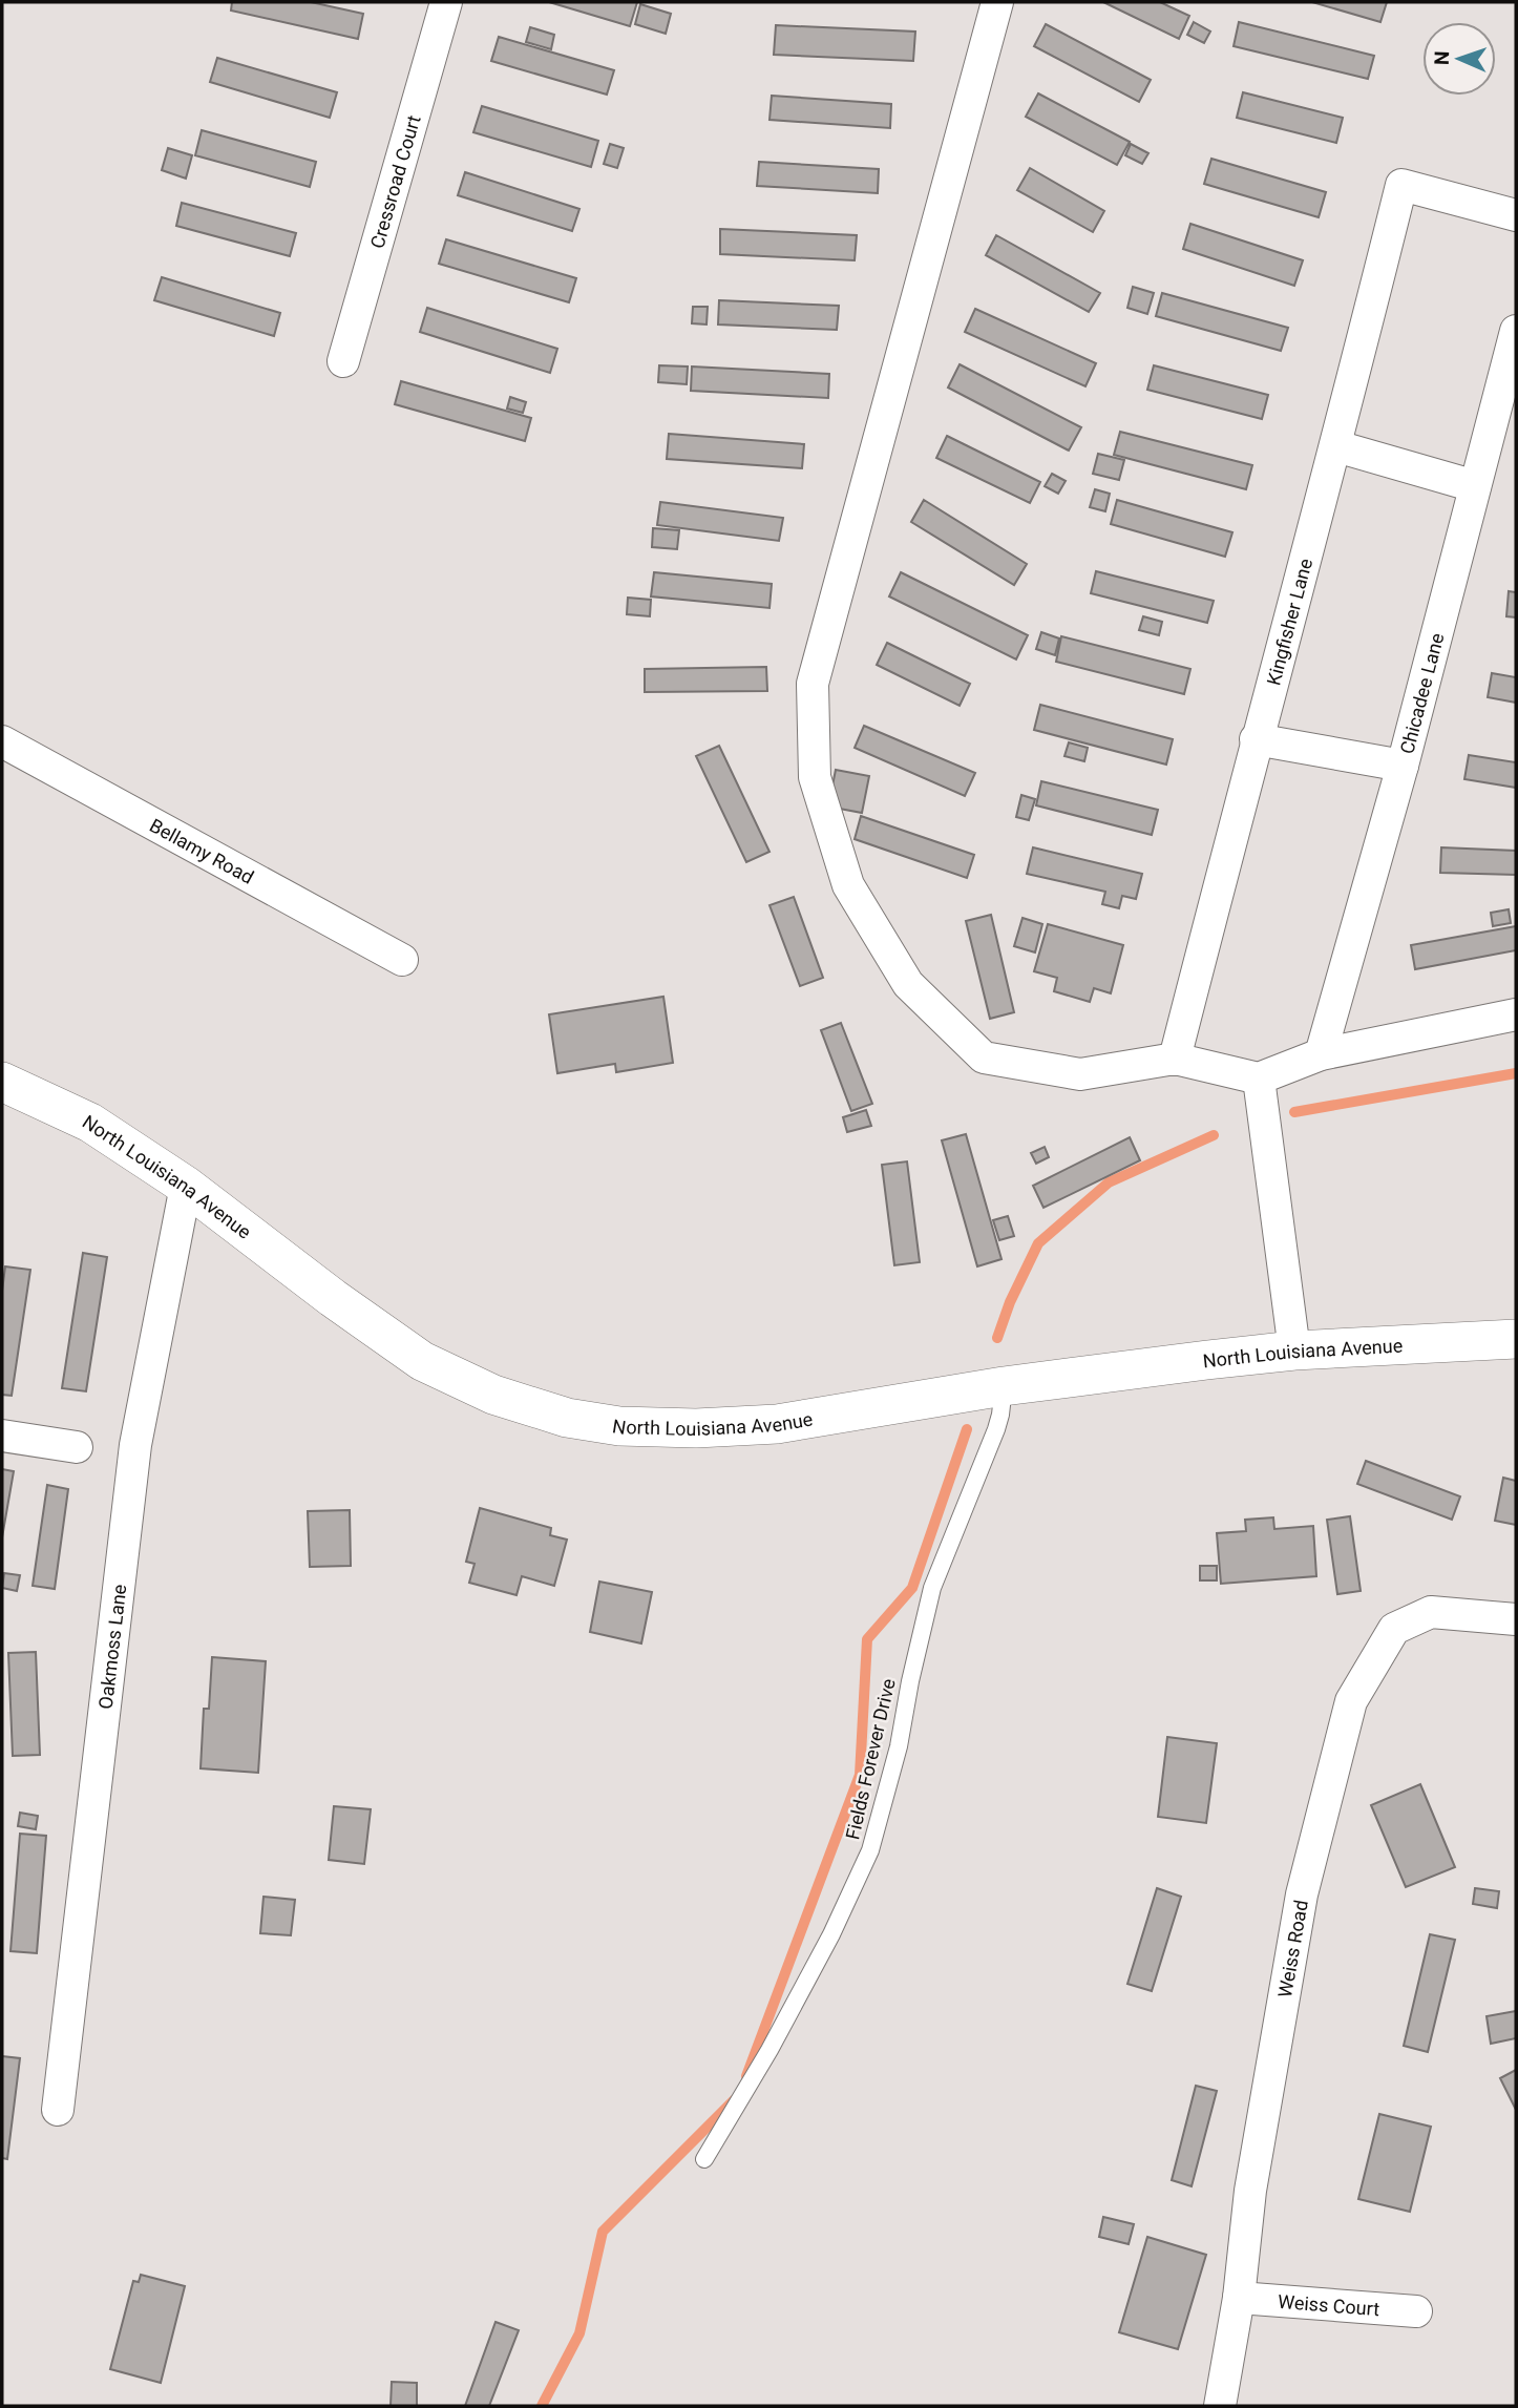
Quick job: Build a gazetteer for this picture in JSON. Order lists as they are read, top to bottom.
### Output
{
  "streets": {
    "street": [
      "Cressroad Court",
      "Kingfisher Lane",
      "Chicadee Lane",
      "Bellamy Road",
      "North Louisiana Avenue",
      "Oakmoss Lane",
      "Weiss Road",
      "Weiss Court"
    ],
    "lane": ["Fields Forever Drive"]
  },
  "crossings": [
    ["North Louisiana Avenue", "Oakmoss Lane"],
    ["North Louisiana Avenue", "Fields Forever Drive"],
    ["Weiss Road", "Weiss Court"]
  ],
  "north": "left"
}
